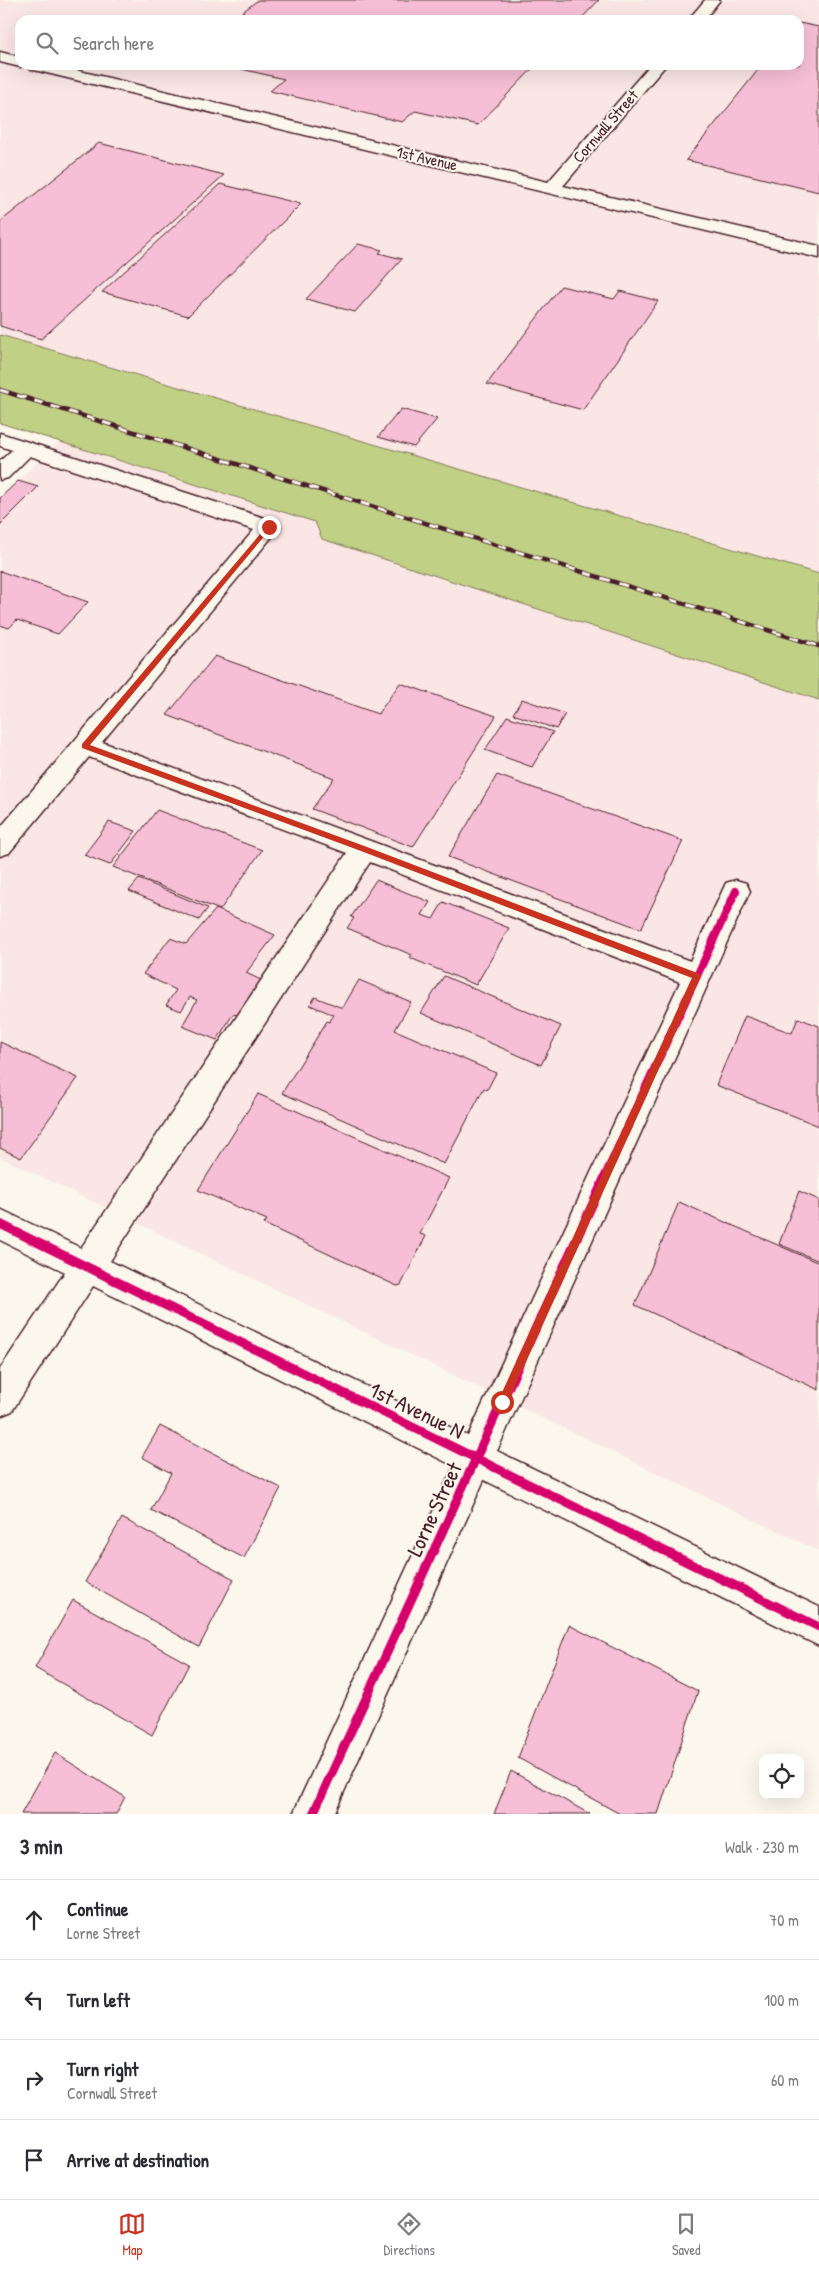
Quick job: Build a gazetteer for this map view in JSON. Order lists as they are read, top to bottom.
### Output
{
  "streets": {
    "street": [
      "Cornwall Street",
      "1st Avenue",
      "1st Avenue N",
      "Lorne Street"
    ]
  },
  "crossings": [
    ["Cornwall Street", "1st Avenue"],
    ["1st Avenue N", "Lorne Street"]
  ],
  "page": {
    "search": "Search here",
    "heading": ["3 min", "Walk · 230 m"],
    "list": [
      ["Continue", "Lorne Street", "70 m"],
      ["Turn left", "100 m"],
      ["Turn right", "Cornwall Street", "60 m"],
      "Arrive at destination"
    ],
    "nav": ["Map", "Directions", "Saved"]
  }
}
